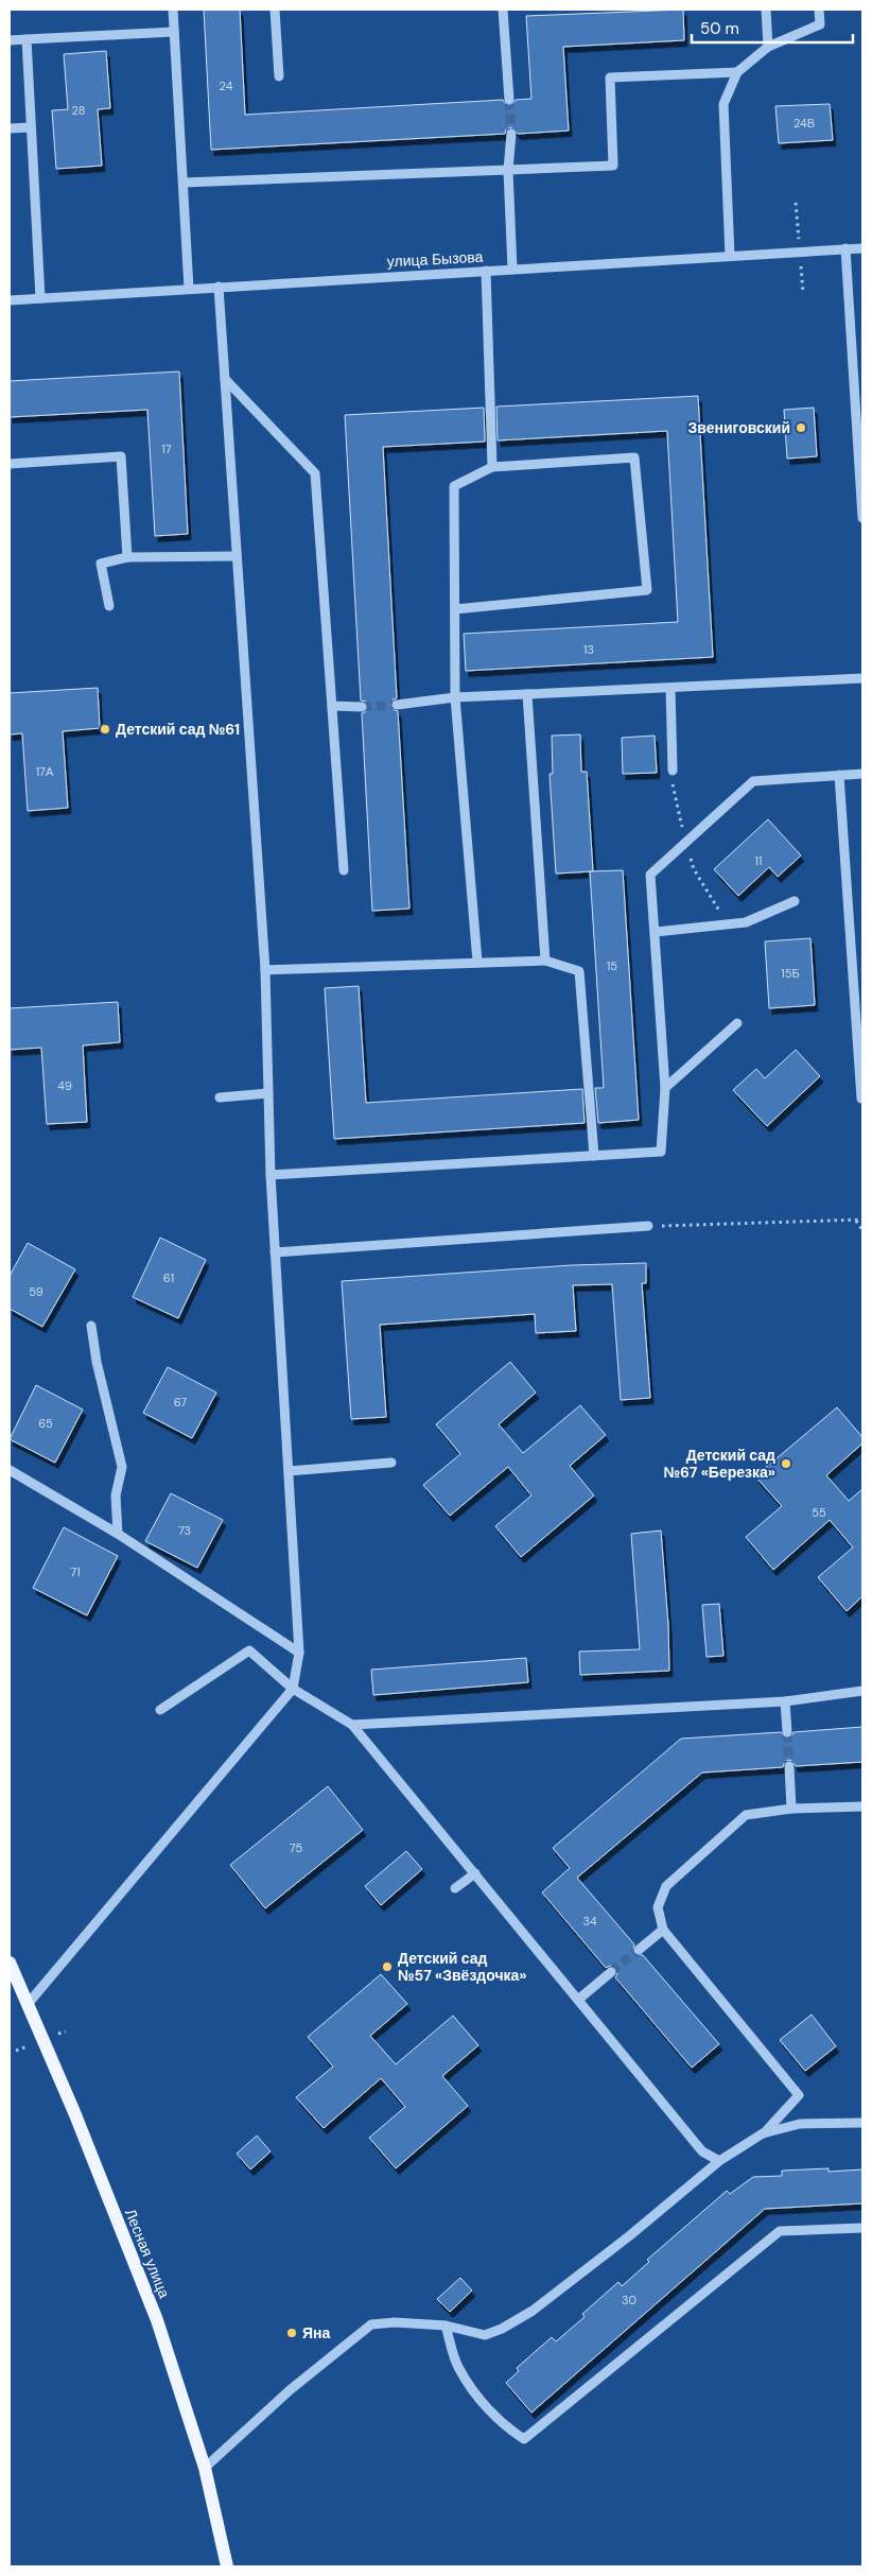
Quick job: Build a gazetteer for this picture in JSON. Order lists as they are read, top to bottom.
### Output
{
  "streets": {
    "main road": ["Лесная улица"],
    "street": ["улица Бызова"]
  },
  "places": [
    "Звениговский",
    "Детский сад №61",
    "Детский сад №67 «Березка»",
    "Детский сад №57 «Звёздочка»",
    "Яна"
  ],
  "house_numbers": [
    "24",
    "28",
    "24В",
    "17",
    "13",
    "17А",
    "11",
    "15",
    "15Б",
    "49",
    "61",
    "59",
    "67",
    "65",
    "55",
    "73",
    "71",
    "75",
    "34",
    "30"
  ],
  "scale_bar": "50 m"
}
